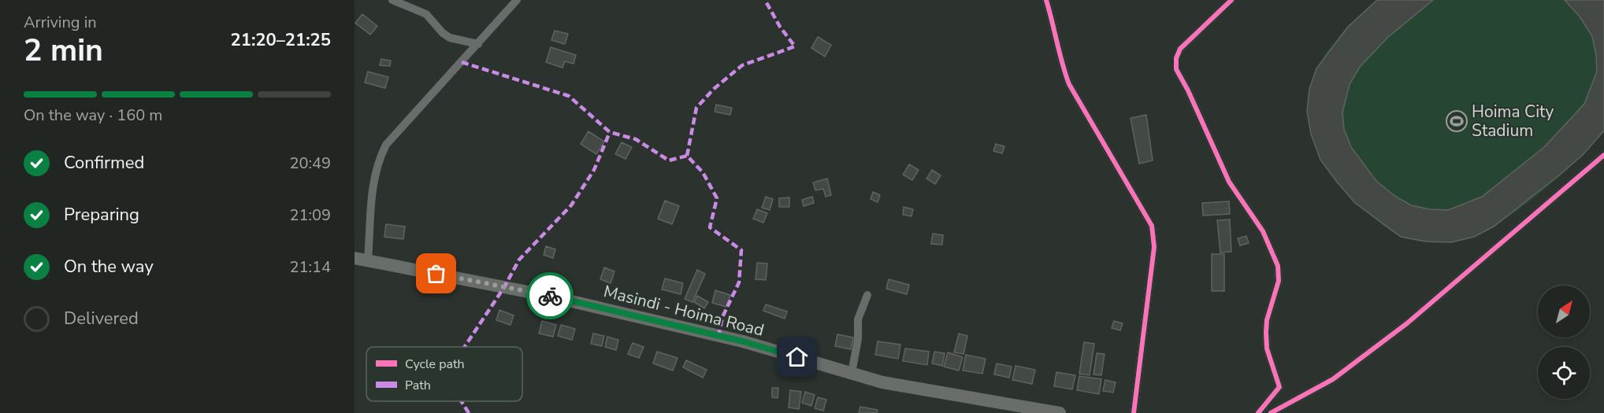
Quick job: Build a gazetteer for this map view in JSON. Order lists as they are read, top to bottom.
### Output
{
  "streets": {
    "main road": ["Masindi - Hoima Road"]
  },
  "places": {
    "sports": ["Hoima City Stadium"]
  },
  "legend": ["Cycle path", "Path"],
  "north": "top right",
  "page": {
    "heading": ["2 min", "Arriving in", "21:20–21:25"],
    "bar": "On the way · 160 m",
    "list": [
      ["Confirmed", "20:49"],
      ["Preparing", "21:09"],
      ["On the way", "21:14"],
      "Delivered"
    ]
  }
}
